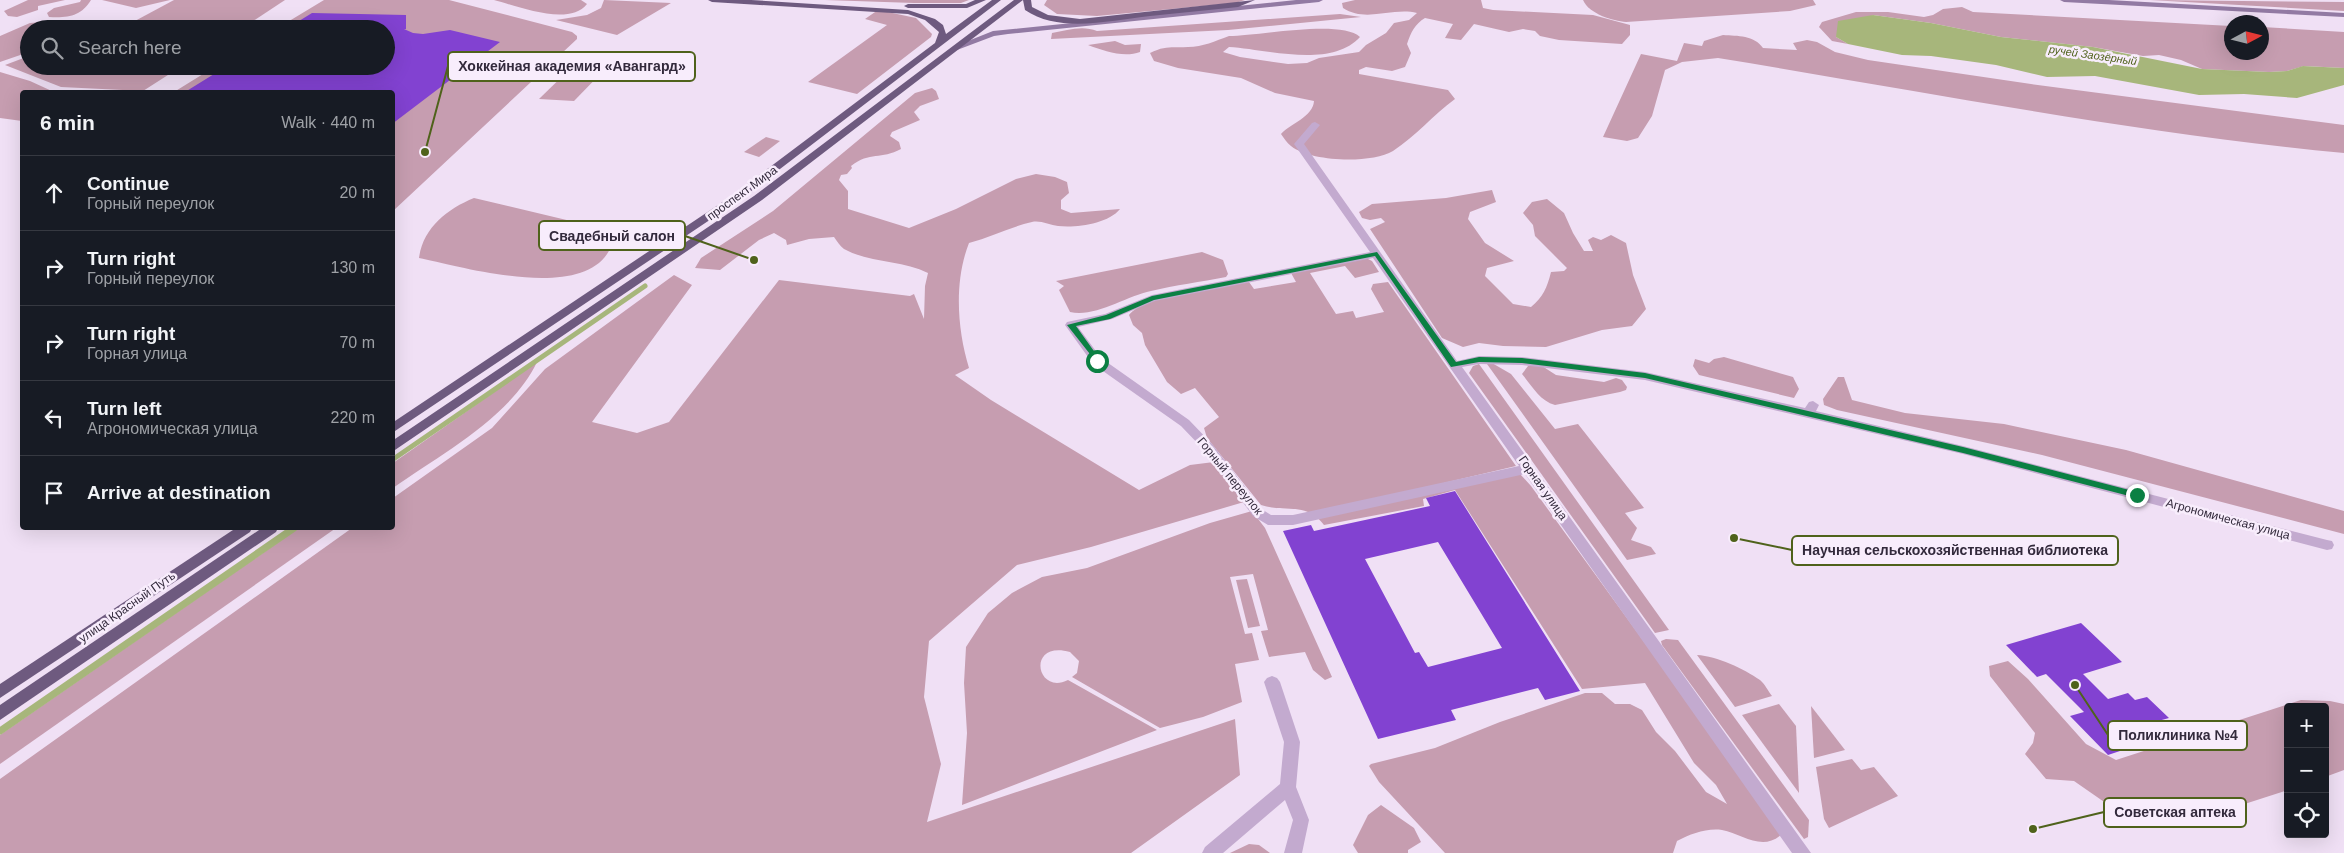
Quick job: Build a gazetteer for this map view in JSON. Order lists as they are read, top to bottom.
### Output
{
  "streets": {
    "main road": ["проспект Мира", "улица Красный Путь"],
    "street": ["Горный переулок", "Горная улица", "Агрономическая улица"]
  },
  "crossings": [
    ["Горный переулок", "Горная улица"],
    ["Горная улица", "Агрономическая улица"]
  ],
  "water": ["ручей Заозёрный"],
  "places": [
    "Хоккейная академия «Авангард»",
    "Свадебный салон",
    "Научная сельскохозяйственная библиотека",
    "Поликлиника №4",
    "Советская аптека"
  ],
  "north": "right",
  "page": {
    "search": "Search here",
    "heading": ["6 min", "Walk · 440 m"],
    "list": [
      ["Continue", "Горный переулок", "20 m"],
      ["Turn right", "Горный переулок", "130 m"],
      ["Turn right", "Горная улица", "70 m"],
      ["Turn left", "Агрономическая улица", "220 m"],
      "Arrive at destination"
    ],
    "map_buttons": ["+", "−"]
  }
}
